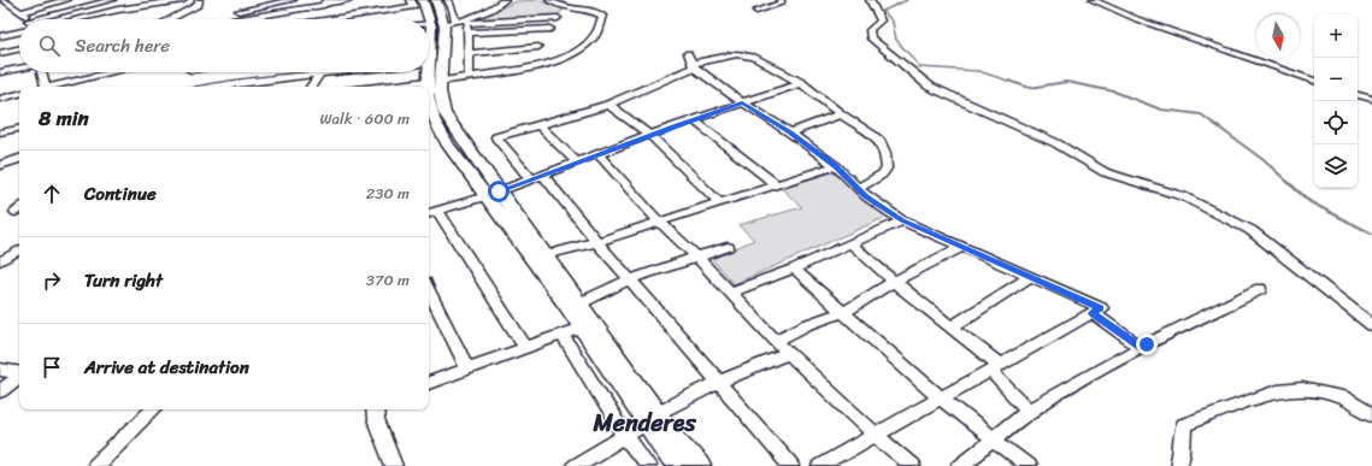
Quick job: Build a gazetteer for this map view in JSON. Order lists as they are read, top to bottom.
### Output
{
  "districts": ["Menderes"],
  "north": "bottom",
  "page": {
    "map_buttons": ["+", "−"],
    "search": "Search here",
    "heading": ["8 min", "Walk · 600 m"],
    "list": [
      ["Continue", "230 m"],
      ["Turn right", "370 m"],
      "Arrive at destination"
    ]
  }
}
